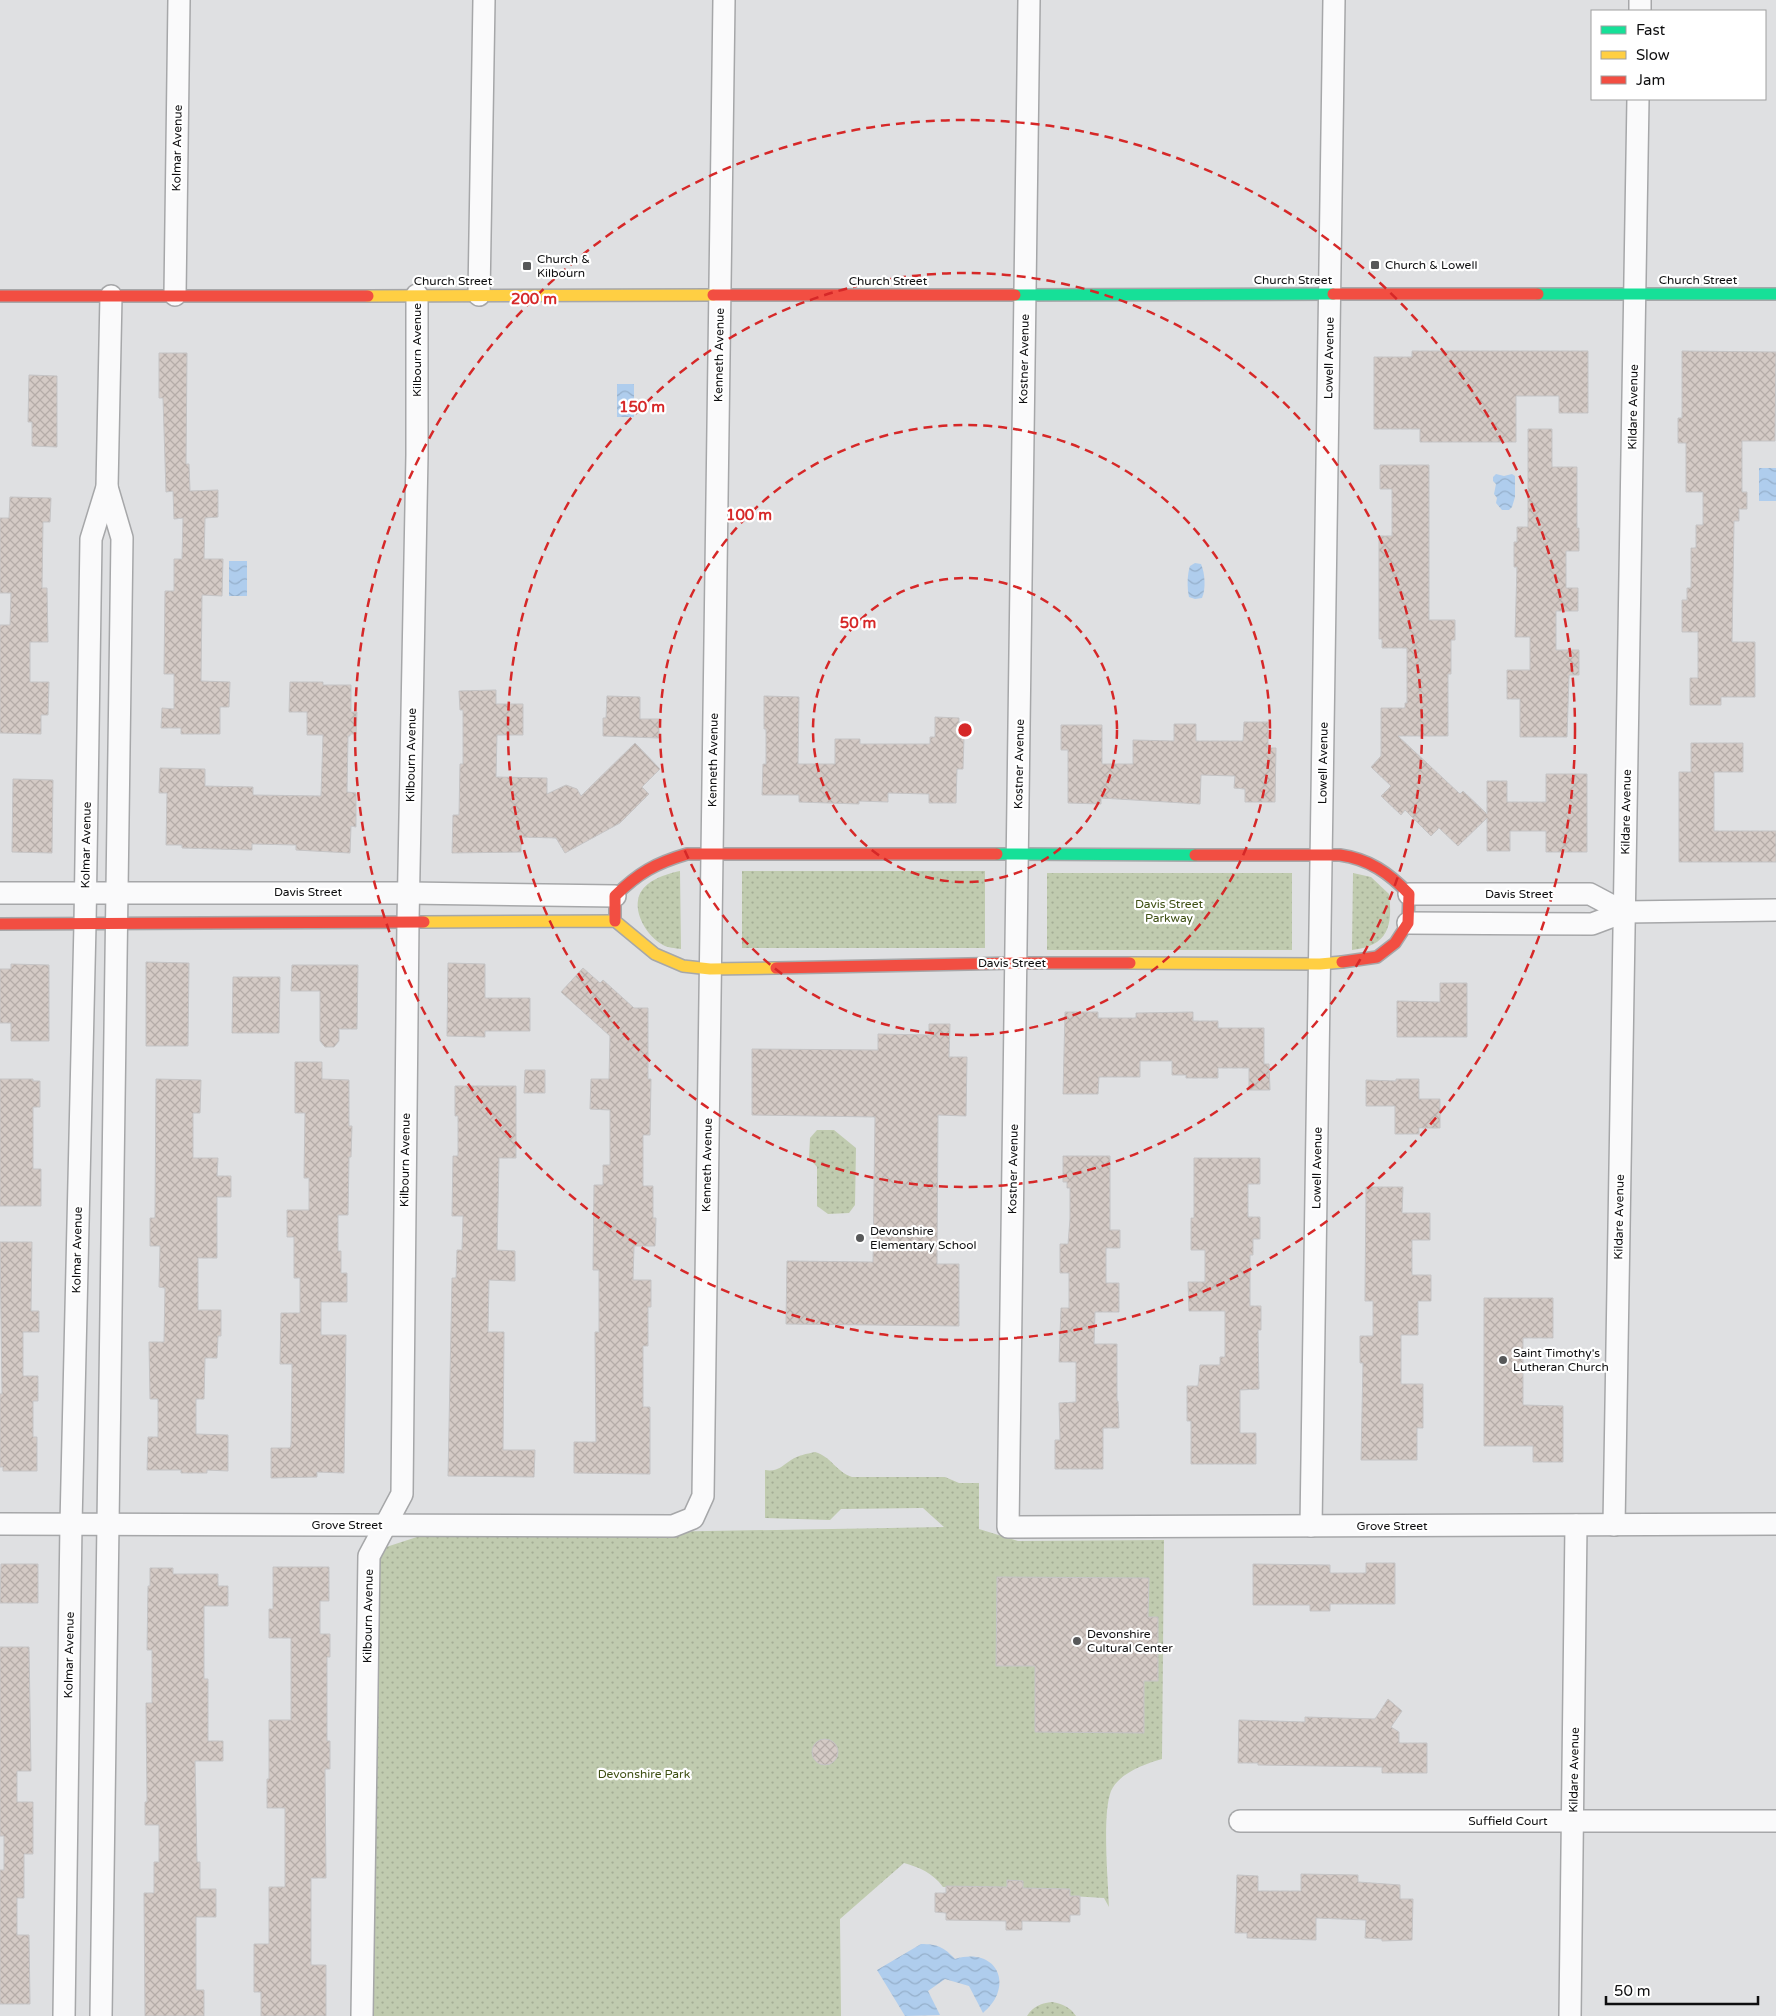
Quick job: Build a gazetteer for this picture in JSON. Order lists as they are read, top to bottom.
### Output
{
  "streets": {
    "street": [
      "Kolmar Avenue",
      "Church Street",
      "Kilbourn Avenue",
      "Kenneth Avenue",
      "Lowell Avenue",
      "Kostner Avenue",
      "Kildare Avenue",
      "Davis Street",
      "Grove Street",
      "Suffield Court"
    ]
  },
  "crossings": [
    ["Kolmar Avenue", "Church Street"],
    ["Kolmar Avenue", "Davis Street"],
    ["Kolmar Avenue", "Grove Street"],
    ["Church Street", "Kilbourn Avenue"],
    ["Church Street", "Kenneth Avenue"],
    ["Church Street", "Lowell Avenue"],
    ["Church Street", "Kostner Avenue"],
    ["Church Street", "Kildare Avenue"],
    ["Kilbourn Avenue", "Davis Street"],
    ["Kilbourn Avenue", "Grove Street"],
    ["Kenneth Avenue", "Davis Street"],
    ["Kenneth Avenue", "Grove Street"],
    ["Lowell Avenue", "Davis Street"],
    ["Lowell Avenue", "Grove Street"],
    ["Kostner Avenue", "Davis Street"],
    ["Kostner Avenue", "Grove Street"],
    ["Kildare Avenue", "Davis Street"],
    ["Kildare Avenue", "Grove Street"],
    ["Kildare Avenue", "Suffield Court"]
  ],
  "parks": ["Davis Street Parkway", "Devonshire Park"],
  "places": {
    "transit": ["Church & Lowell", "Church & Kilbourn"],
    "other": ["Devonshire Elementary School", "Saint Timothy's Lutheran Church", "Devonshire Cultural Center"]
  },
  "legend": ["Fast", "Slow", "Jam"],
  "scale_bar": "50 m",
  "rings": [
    "200 m",
    "150 m",
    "100 m",
    "50 m"
  ]
}
